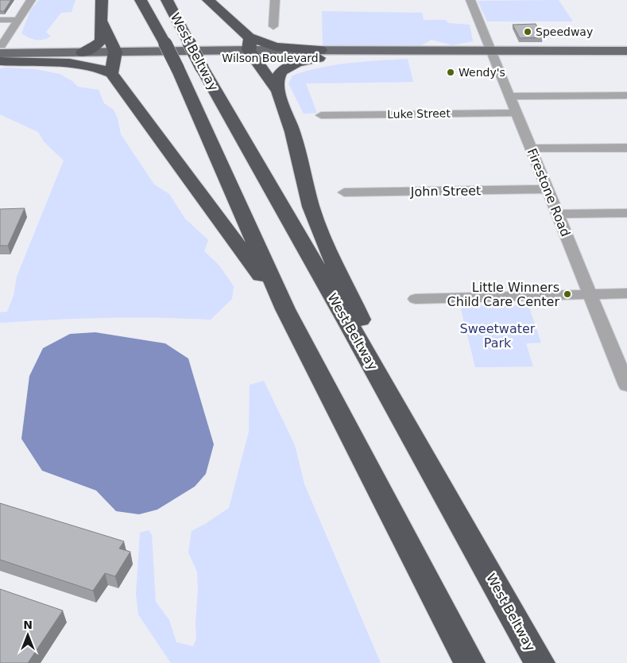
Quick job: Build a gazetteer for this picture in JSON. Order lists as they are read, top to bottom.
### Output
{
  "streets": {
    "highway": ["West Beltway"],
    "main road": ["Wilson Boulevard"],
    "street": ["Luke Street", "John Street", "Firestone Road"]
  },
  "crossings": [
    ["Wilson Boulevard", "Firestone Road"],
    ["Luke Street", "Firestone Road"],
    ["John Street", "Firestone Road"]
  ],
  "parks": ["Sweetwater Park"],
  "places": ["Speedway", "Wendy's", "Little Winners Child Care Center"],
  "north": "top"
}
